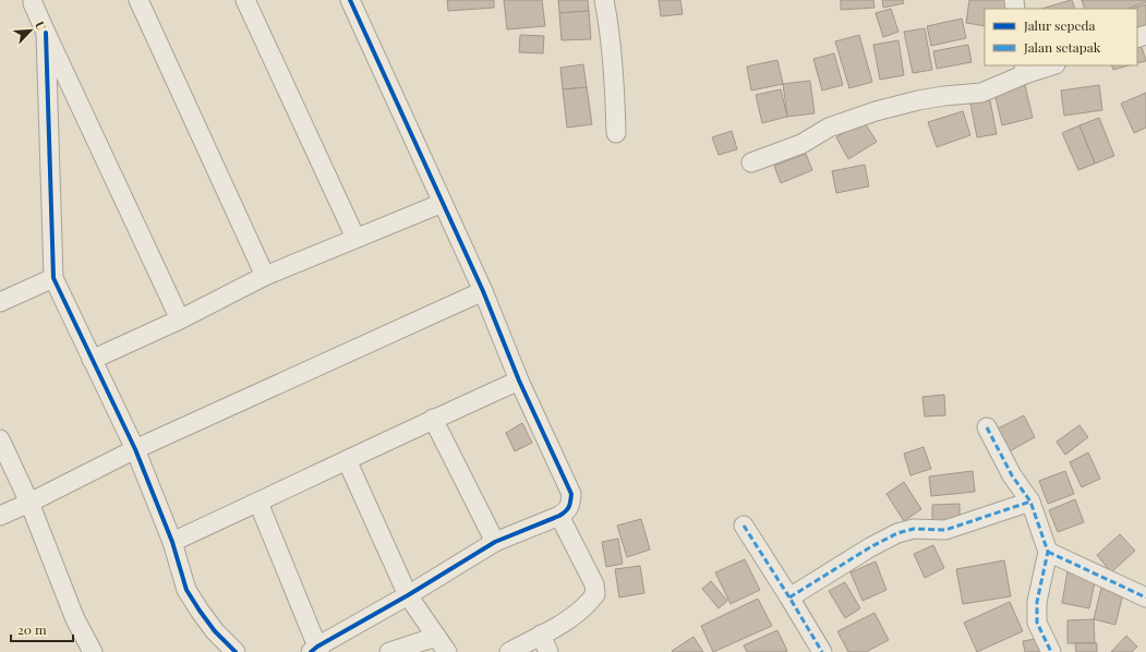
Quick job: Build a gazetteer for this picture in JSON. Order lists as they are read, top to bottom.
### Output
{
  "legend": ["Jalur sepeda", "Jalan setapak"],
  "scale_bar": "20 m",
  "north": "top right"
}
